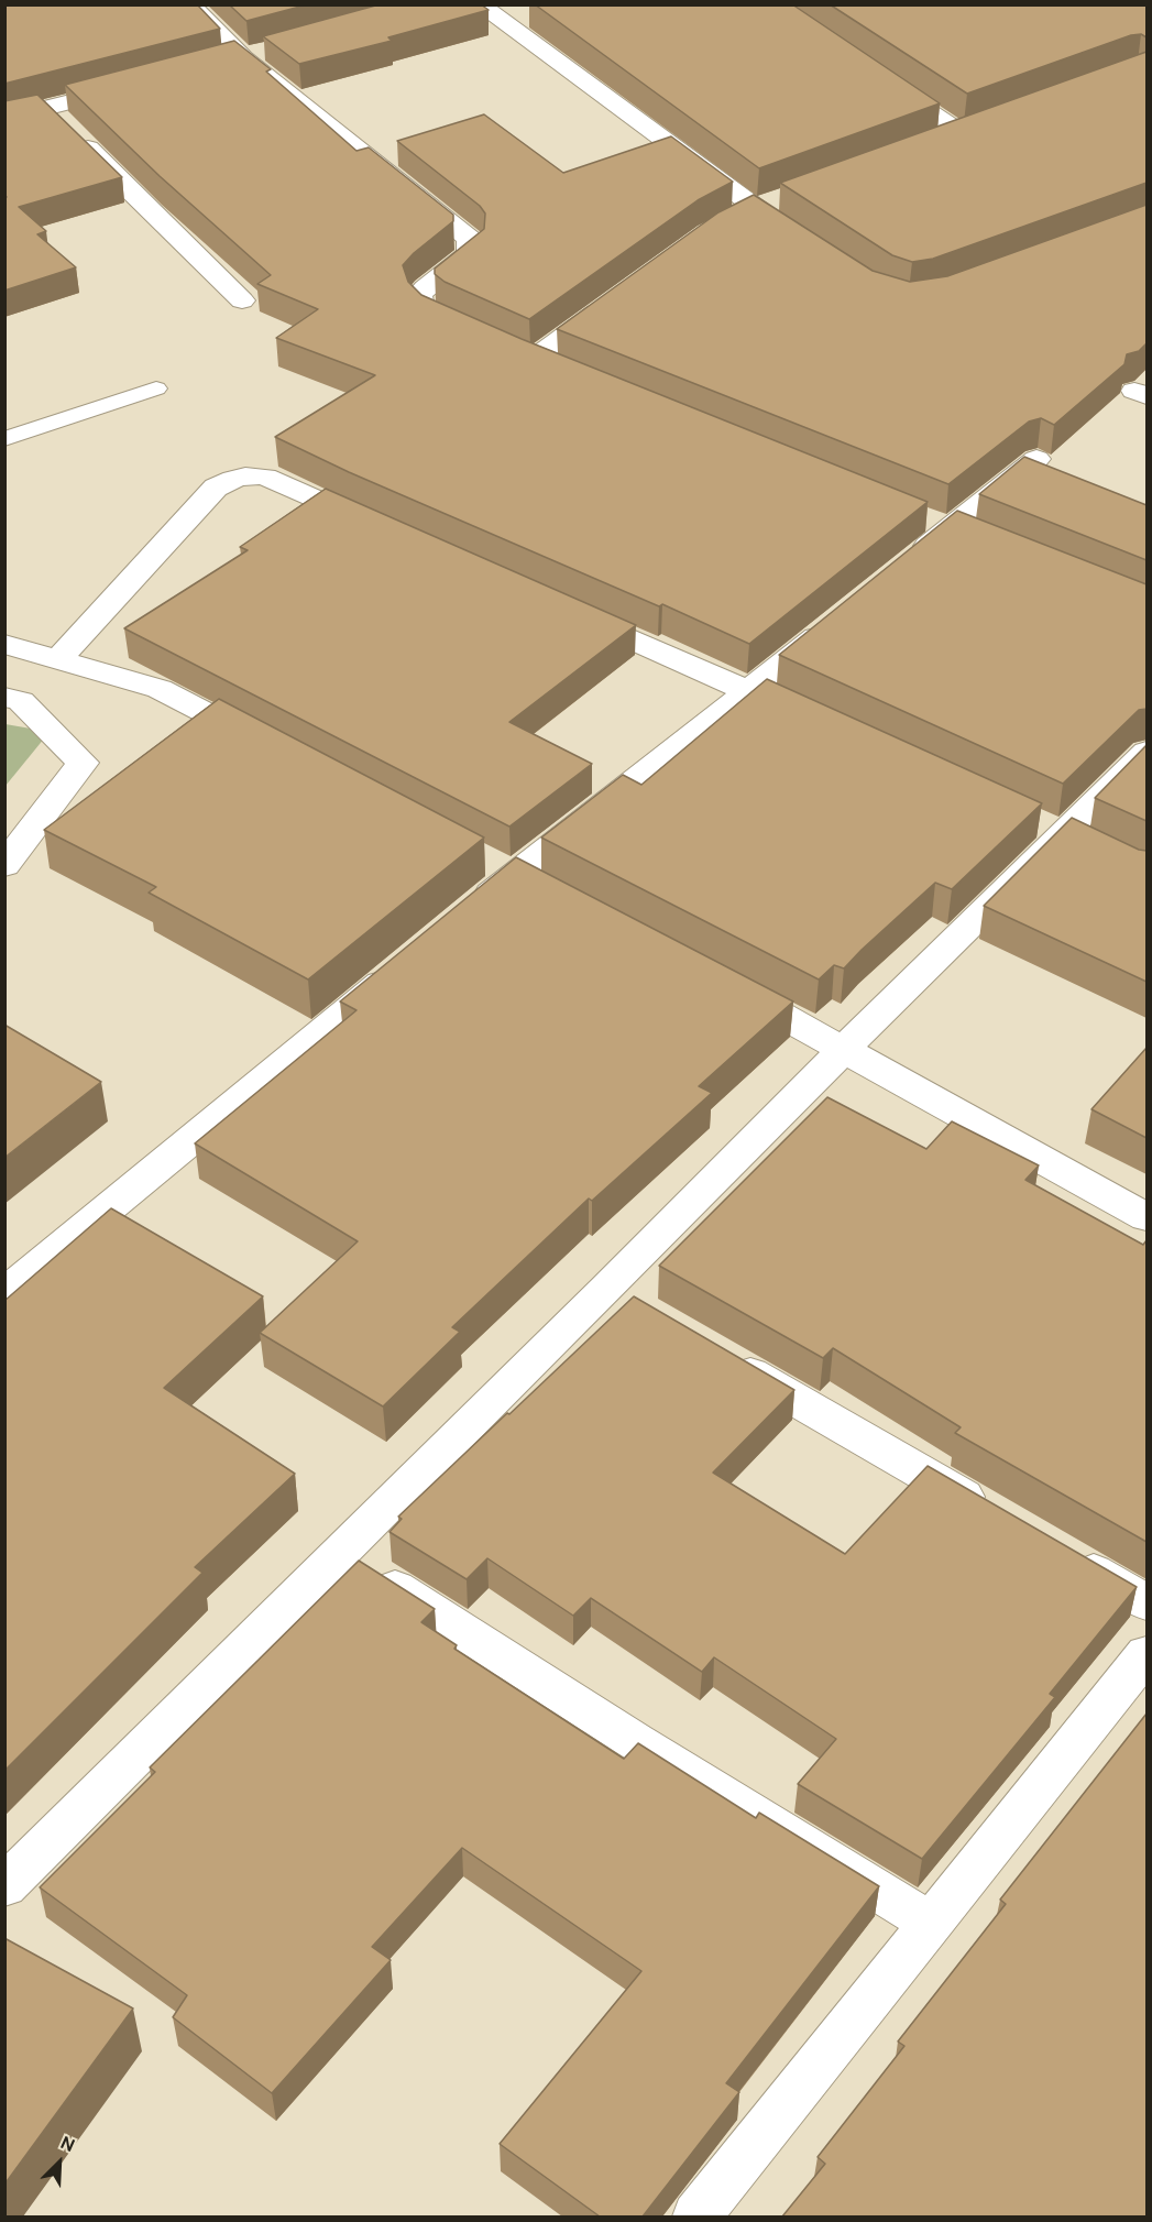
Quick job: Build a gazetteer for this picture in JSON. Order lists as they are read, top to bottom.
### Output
{
  "north": "top right"
}
